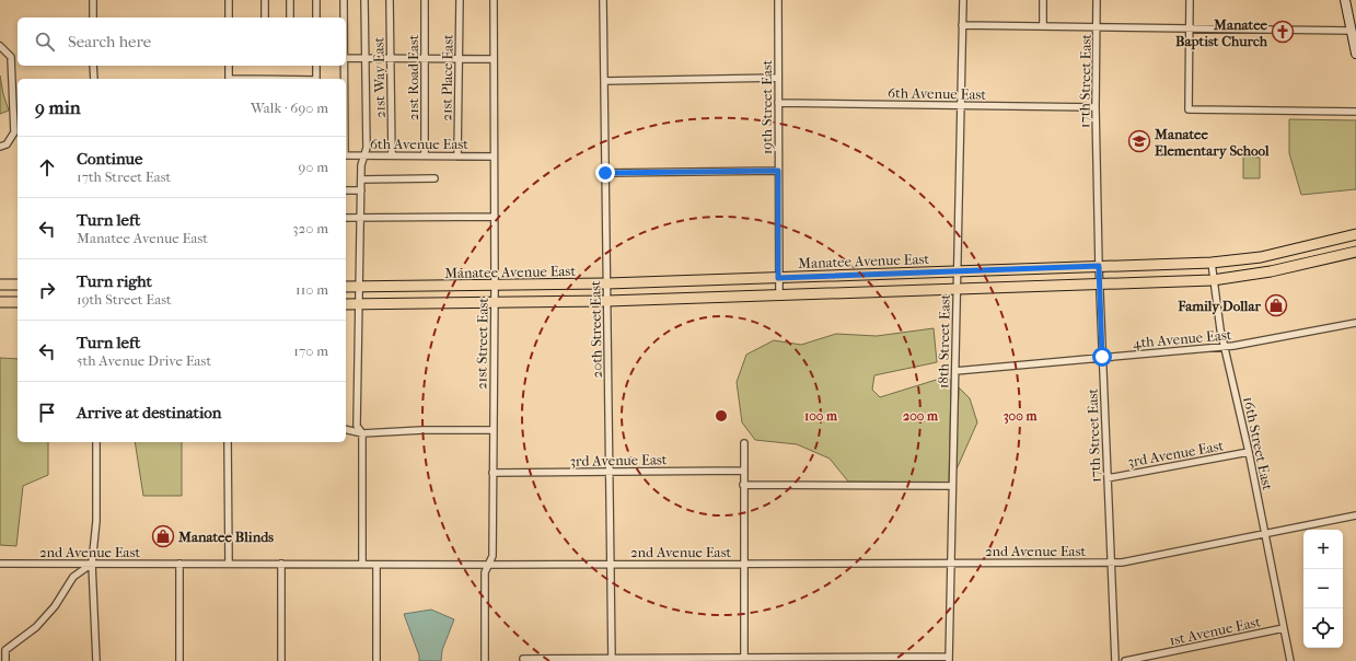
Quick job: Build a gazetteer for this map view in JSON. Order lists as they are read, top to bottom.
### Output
{
  "streets": {
    "main road": ["Manatee Avenue East"],
    "street": [
      "21st Way East",
      "21st Road East",
      "21st Place East",
      "17th Street East",
      "6th Avenue East",
      "19th Street East",
      "20th Street East",
      "4th Avenue East",
      "18th Street East",
      "21st Street East",
      "16th Street East",
      "3rd Avenue East",
      "2nd Avenue East",
      "1st Avenue East"
    ]
  },
  "crossings": [
    ["21st Way East", "6th Avenue East"],
    ["21st Road East", "6th Avenue East"],
    ["21st Place East", "6th Avenue East"],
    ["17th Street East", "6th Avenue East"],
    ["17th Street East", "Manatee Avenue East"],
    ["17th Street East", "4th Avenue East"],
    ["17th Street East", "3rd Avenue East"],
    ["17th Street East", "2nd Avenue East"],
    ["6th Avenue East", "19th Street East"],
    ["6th Avenue East", "18th Street East"],
    ["6th Avenue East", "21st Street East"],
    ["19th Street East", "Manatee Avenue East"],
    ["Manatee Avenue East", "20th Street East"],
    ["Manatee Avenue East", "18th Street East"],
    ["Manatee Avenue East", "21st Street East"],
    ["Manatee Avenue East", "16th Street East"],
    ["20th Street East", "3rd Avenue East"],
    ["20th Street East", "2nd Avenue East"],
    ["4th Avenue East", "18th Street East"],
    ["4th Avenue East", "16th Street East"],
    ["18th Street East", "2nd Avenue East"],
    ["21st Street East", "3rd Avenue East"],
    ["21st Street East", "2nd Avenue East"],
    ["16th Street East", "3rd Avenue East"],
    ["16th Street East", "2nd Avenue East"],
    ["16th Street East", "1st Avenue East"]
  ],
  "places": {
    "church": ["Manatee Baptist Church"],
    "school or university": ["Manatee Elementary School"],
    "shop": ["Family Dollar", "Manatee Blinds"]
  },
  "page": {
    "search": "Search here",
    "heading": ["9 min", "Walk · 690 m"],
    "list": [
      ["Continue", "17th Street East", "90 m"],
      ["Turn left", "Manatee Avenue East", "320 m"],
      ["Turn right", "19th Street East", "110 m"],
      ["Turn left", "5th Avenue Drive East", "170 m"],
      "Arrive at destination"
    ],
    "map_buttons": ["+", "−"]
  },
  "rings": ["100 m", "200 m", "300 m"]
}
